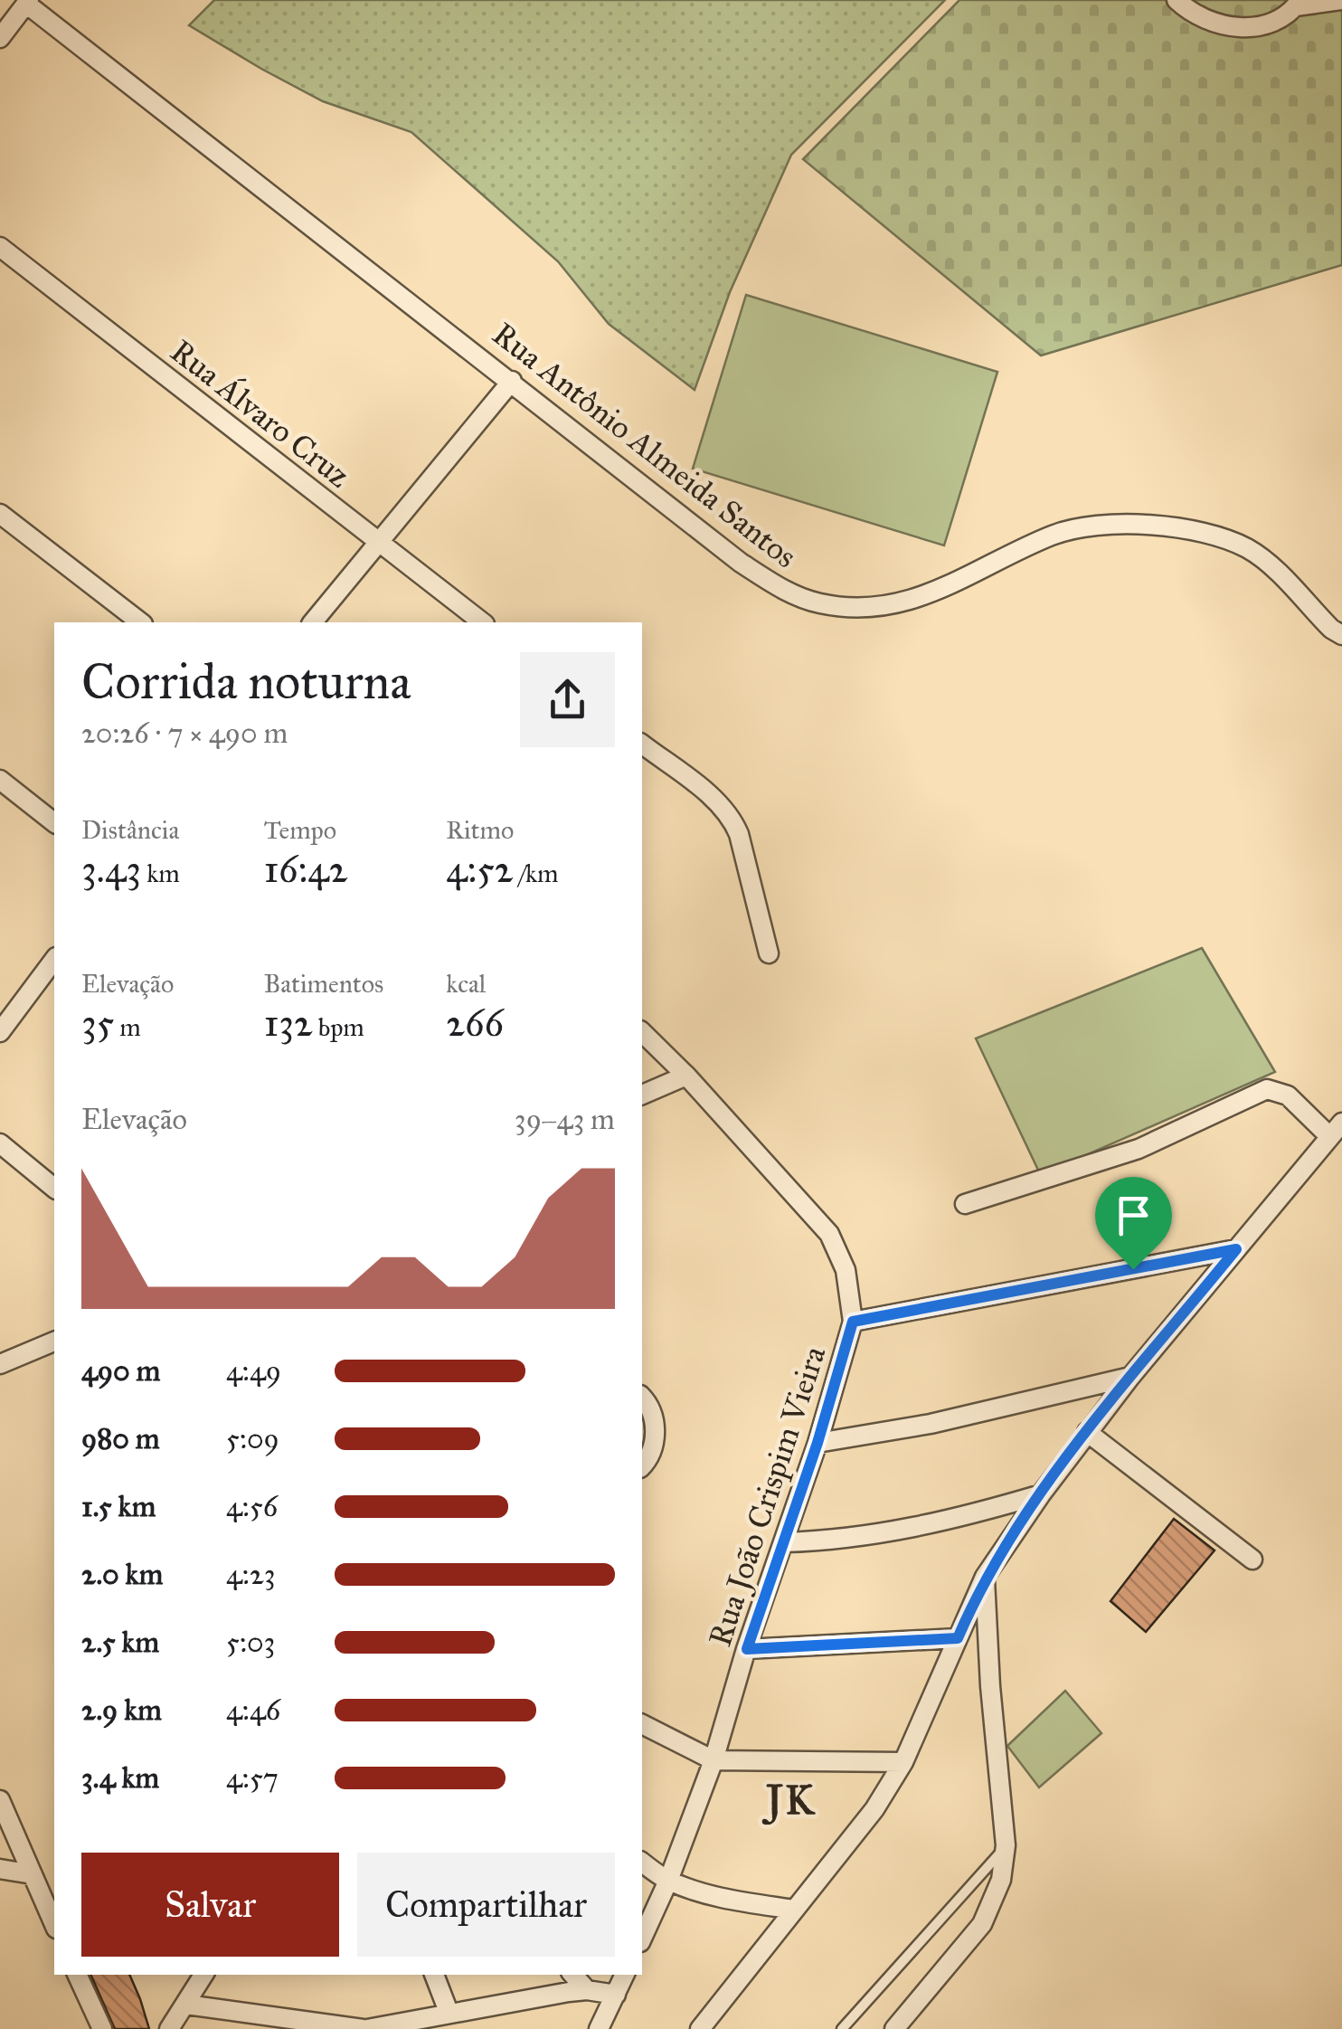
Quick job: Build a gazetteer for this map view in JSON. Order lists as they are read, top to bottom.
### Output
{
  "streets": {
    "street": ["Rua Álvaro Cruz", "Rua Antônio Almeida Santos", "Rua João Crispim Vieira"]
  },
  "districts": ["JK"],
  "page": {
    "heading": ["Corrida noturna", "20:26 · 7 × 490 m"],
    "stats": [
      ["Distância", "3.43 km"],
      ["Tempo", "16:42"],
      ["Ritmo", "4:52 /km"],
      ["Elevação", "35 m"],
      ["Batimentos", "132 bpm"],
      ["kcal", "266"]
    ],
    "chart": ["Elevação", "39–43 m"],
    "list": [
      {
        "name": "490 m",
        "note": "4:49"
      },
      {
        "name": "980 m",
        "note": "5:09"
      },
      {
        "name": "1.5 km",
        "note": "4:56"
      },
      {
        "name": "2.0 km",
        "note": "4:23"
      },
      {
        "name": "2.5 km",
        "note": "5:03"
      },
      {
        "name": "2.9 km",
        "note": "4:46"
      },
      {
        "name": "3.4 km",
        "note": "4:57"
      }
    ],
    "buttons": ["Salvar", "Compartilhar"]
  }
}
